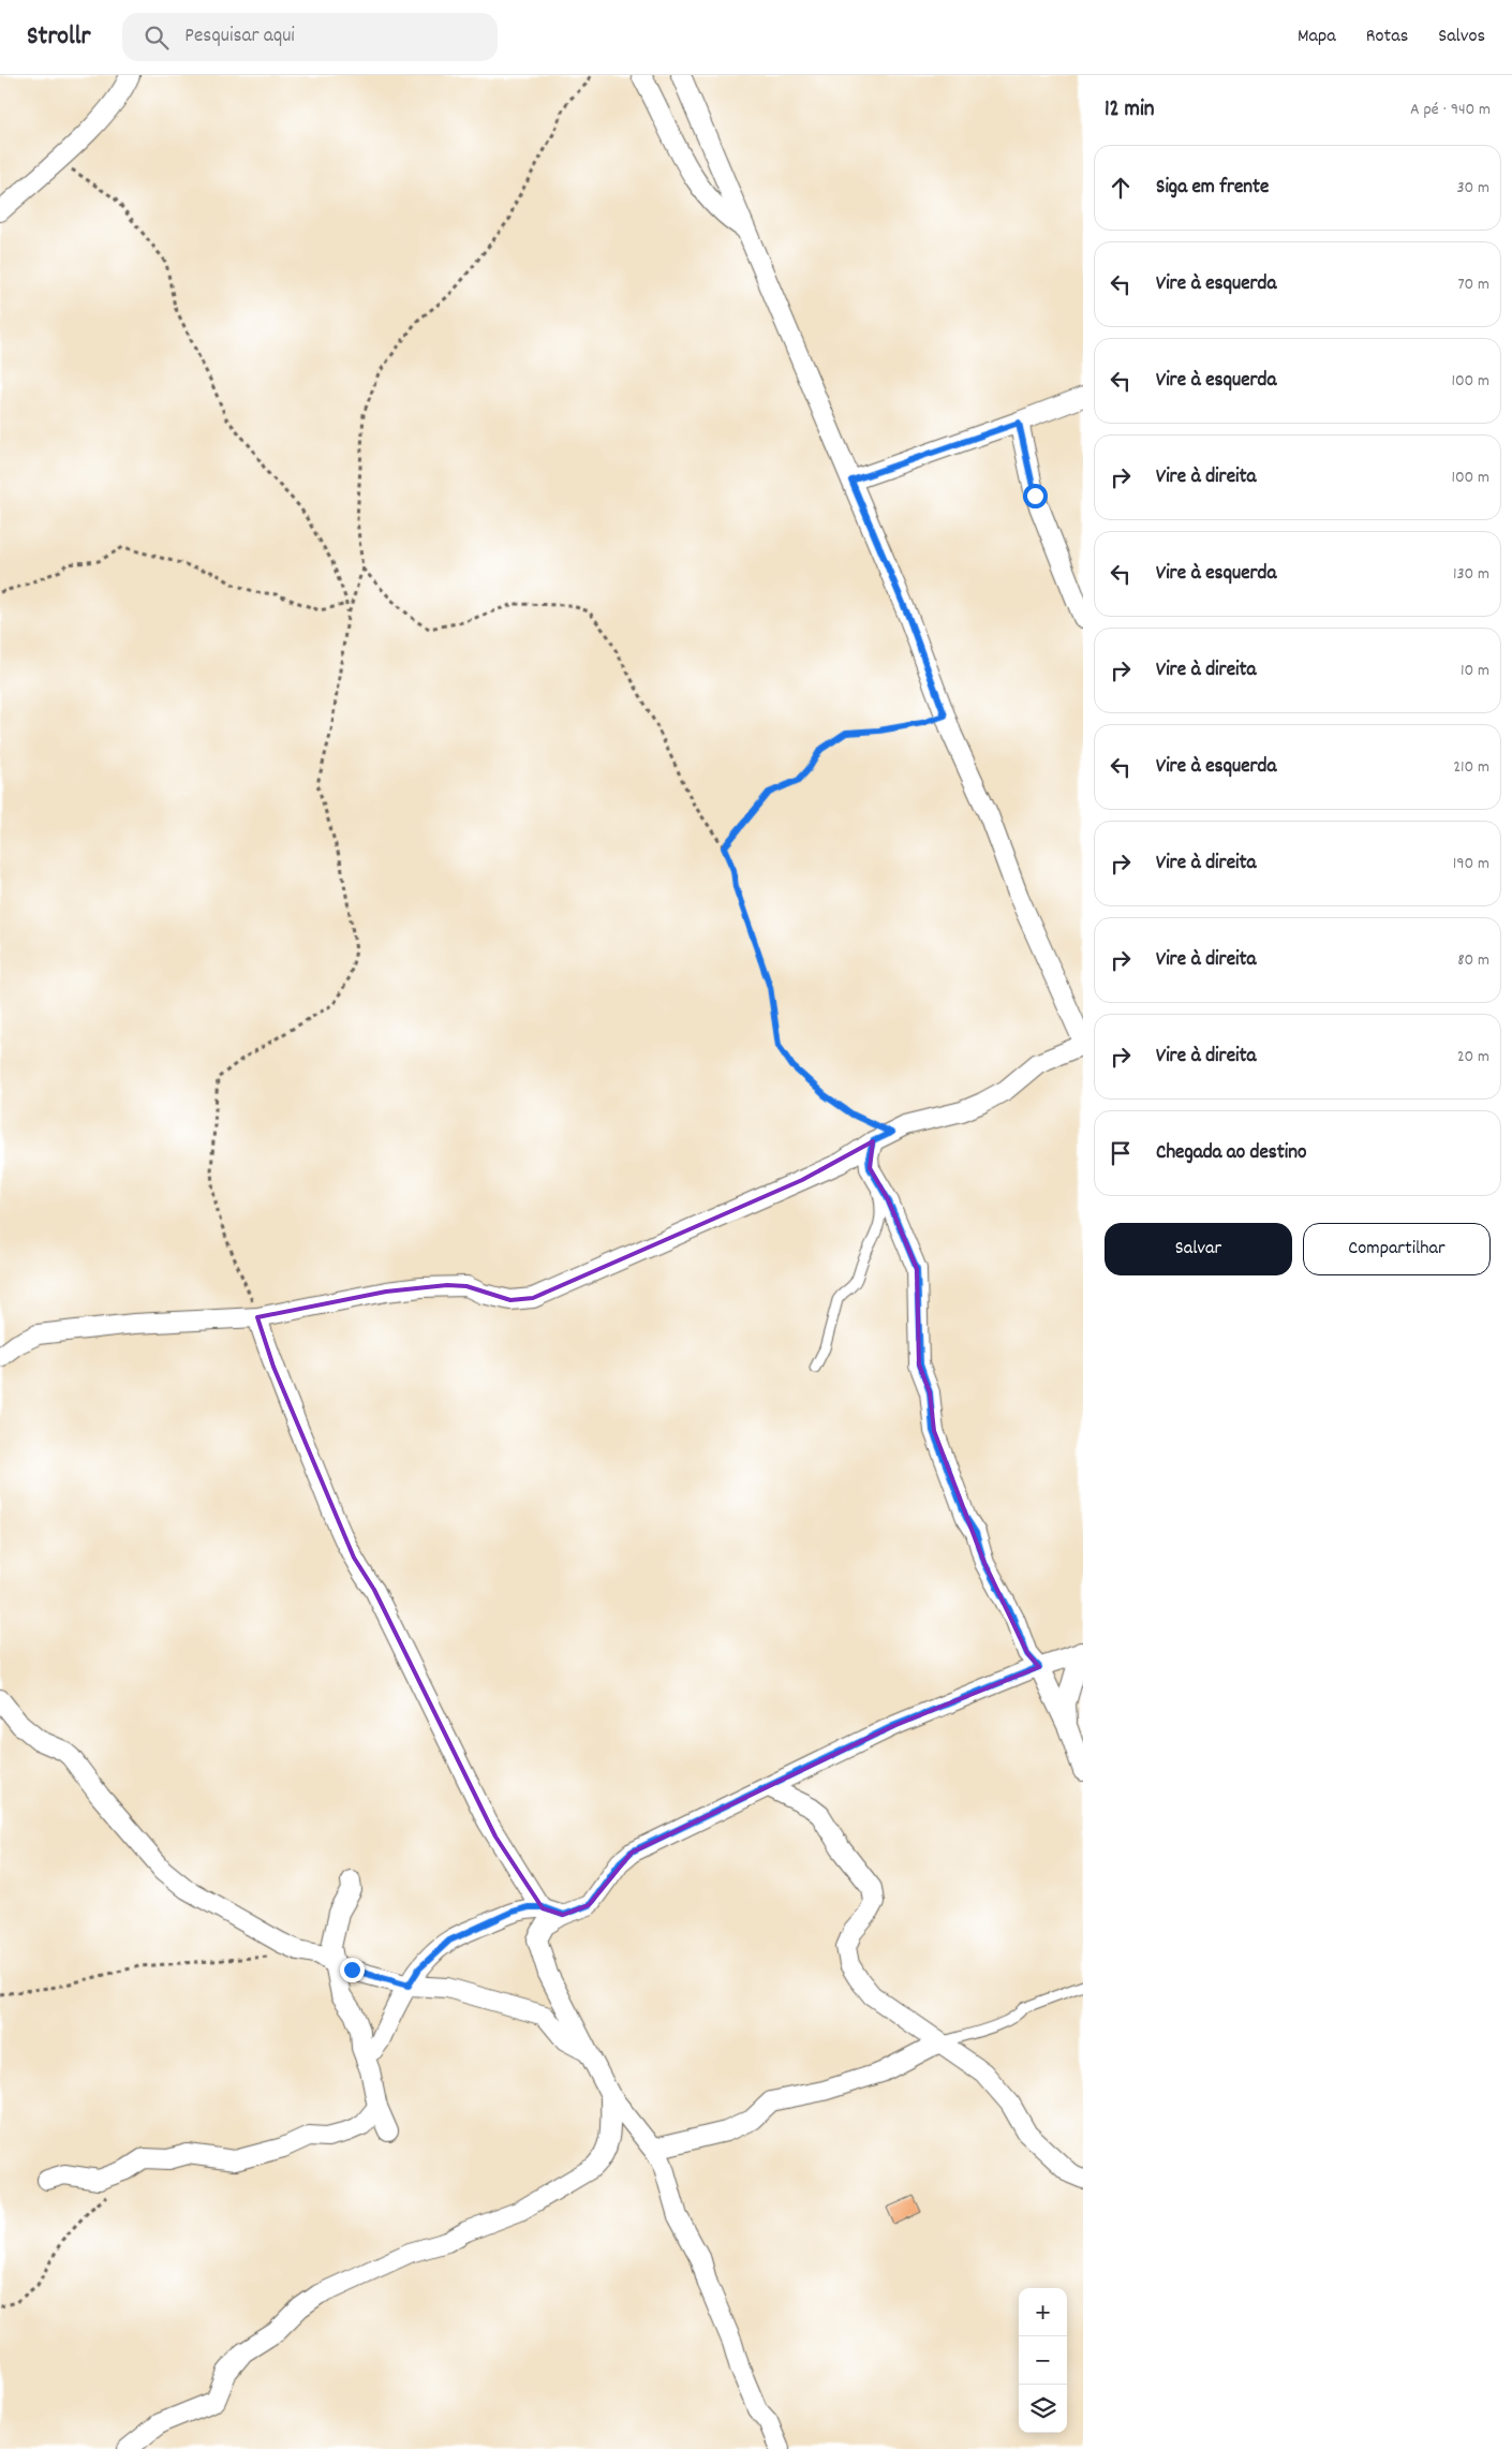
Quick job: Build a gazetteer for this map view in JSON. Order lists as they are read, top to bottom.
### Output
{
  "page": {
    "header": "Strollr",
    "search": "Pesquisar aqui",
    "nav": ["Mapa", "Rotas", "Salvos"],
    "heading": ["12 min", "A pé · 940 m"],
    "list": [
      ["Siga em frente", "30 m"],
      ["Vire à esquerda", "70 m"],
      ["Vire à esquerda", "100 m"],
      ["Vire à direita", "100 m"],
      ["Vire à esquerda", "130 m"],
      ["Vire à direita", "10 m"],
      ["Vire à esquerda", "210 m"],
      ["Vire à direita", "190 m"],
      ["Vire à direita", "80 m"],
      ["Vire à direita", "20 m"],
      "Chegada ao destino"
    ],
    "buttons": ["Salvar", "Compartilhar"],
    "map_buttons": ["+", "−"]
  }
}
